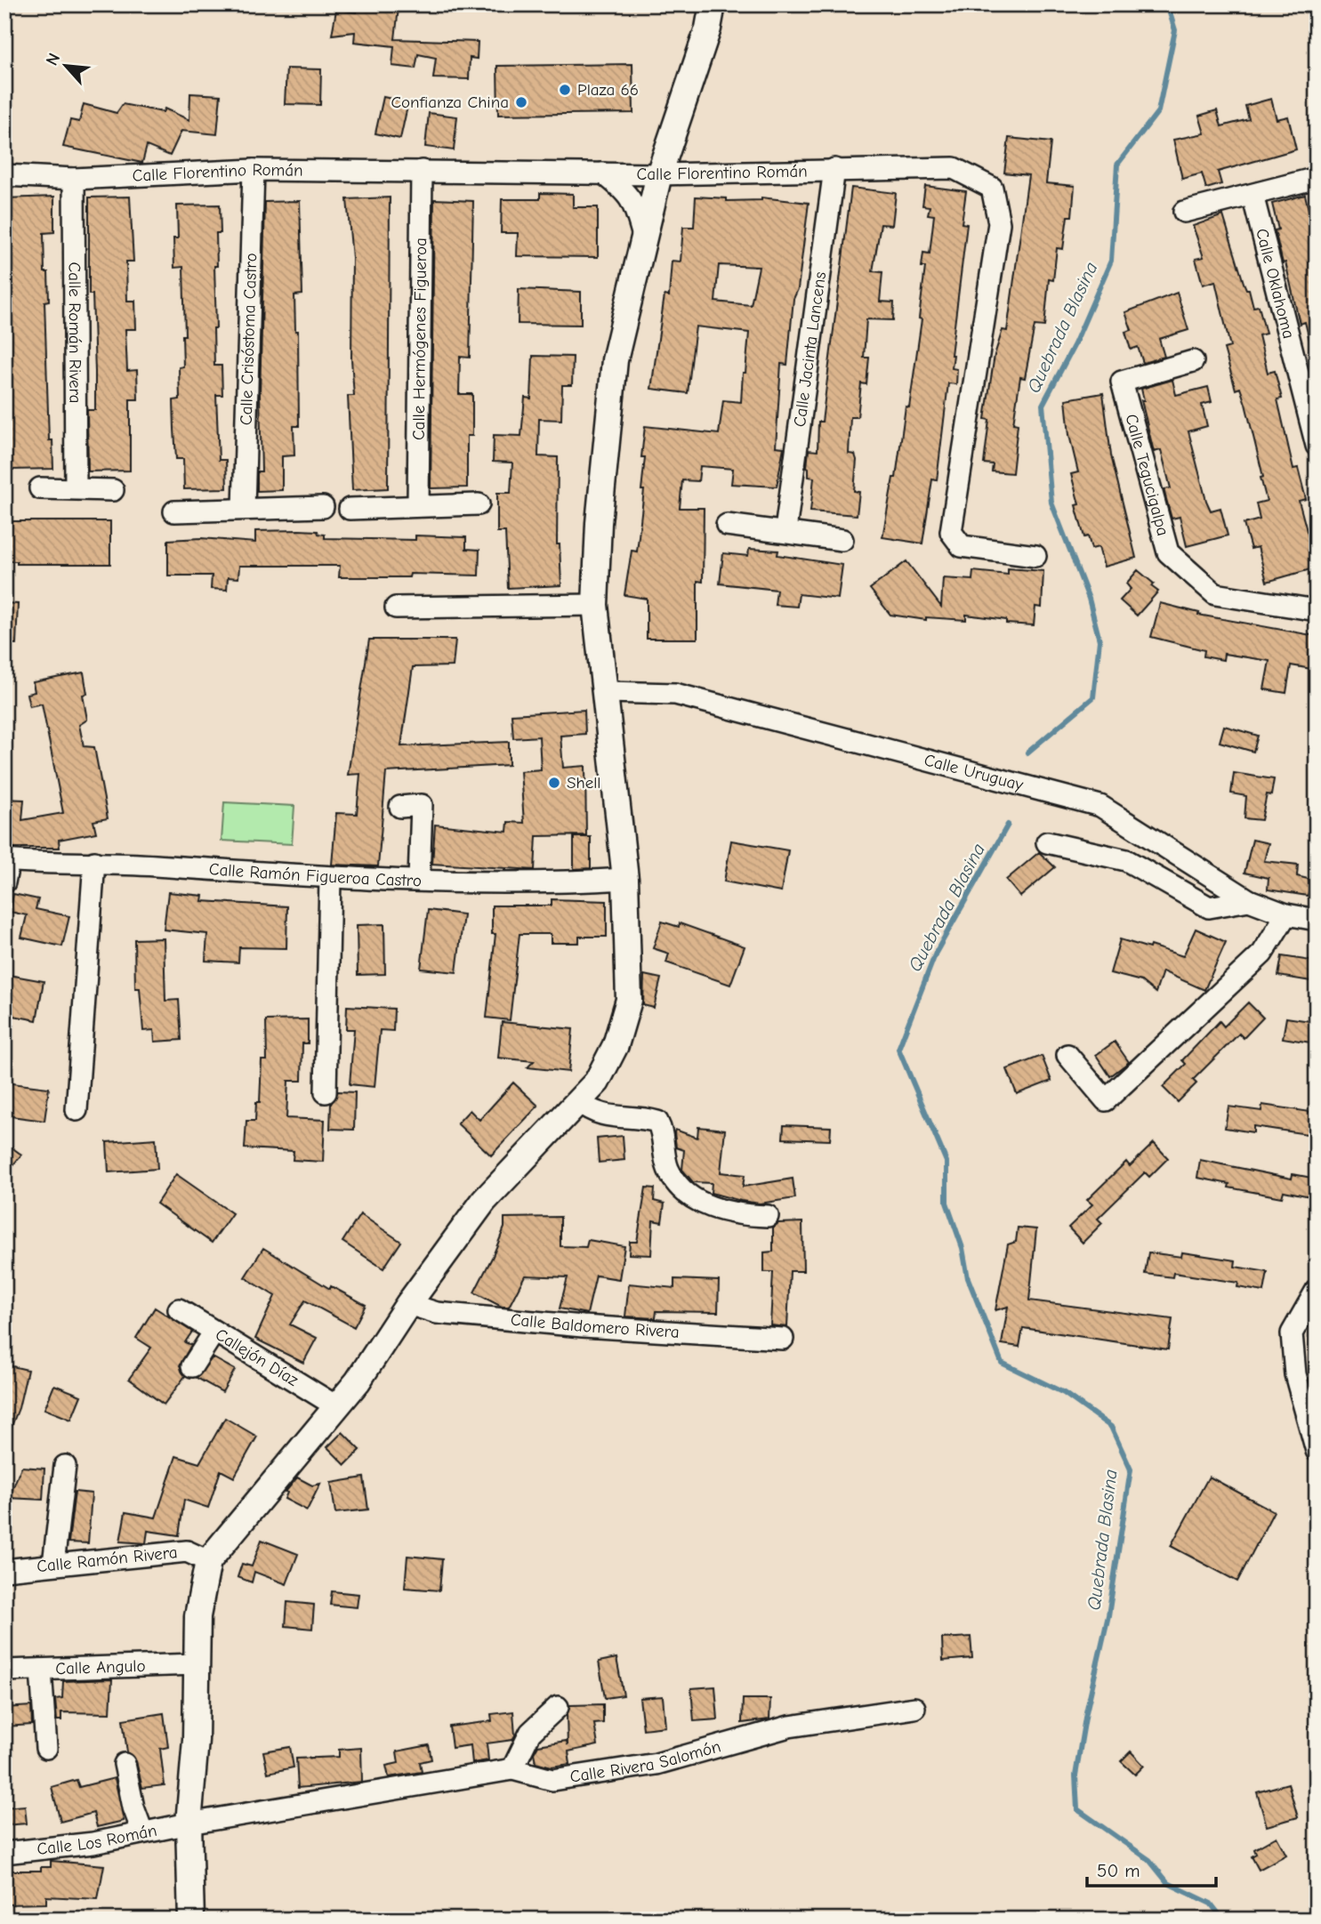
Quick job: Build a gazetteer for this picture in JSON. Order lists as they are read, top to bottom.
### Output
{
  "streets": {
    "street": [
      "Calle Florentino Román",
      "Calle Oklahoma",
      "Calle Román Rivera",
      "Calle Hermógenes Figueroa",
      "Calle Crisóstoma Castro",
      "Calle Jacinta Lancens",
      "Calle Tegucigalpa",
      "Calle Uruguay",
      "Calle Ramón Figueroa Castro",
      "Calle Baldomero Rivera",
      "Callejón Díaz",
      "Calle Ramón Rivera",
      "Calle Angulo",
      "Calle Rivera Salomón",
      "Calle Los Román"
    ]
  },
  "crossings": [
    ["Calle Florentino Román", "Calle Román Rivera"],
    ["Calle Florentino Román", "Calle Hermógenes Figueroa"],
    ["Calle Florentino Román", "Calle Crisóstoma Castro"],
    ["Calle Florentino Román", "Calle Jacinta Lancens"],
    ["Calle Rivera Salomón", "Calle Los Román"]
  ],
  "water": ["Quebrada Blasina"],
  "places": ["Plaza 66", "Confianza China", "Shell"],
  "scale_bar": "50 m",
  "north": "top left"
}
